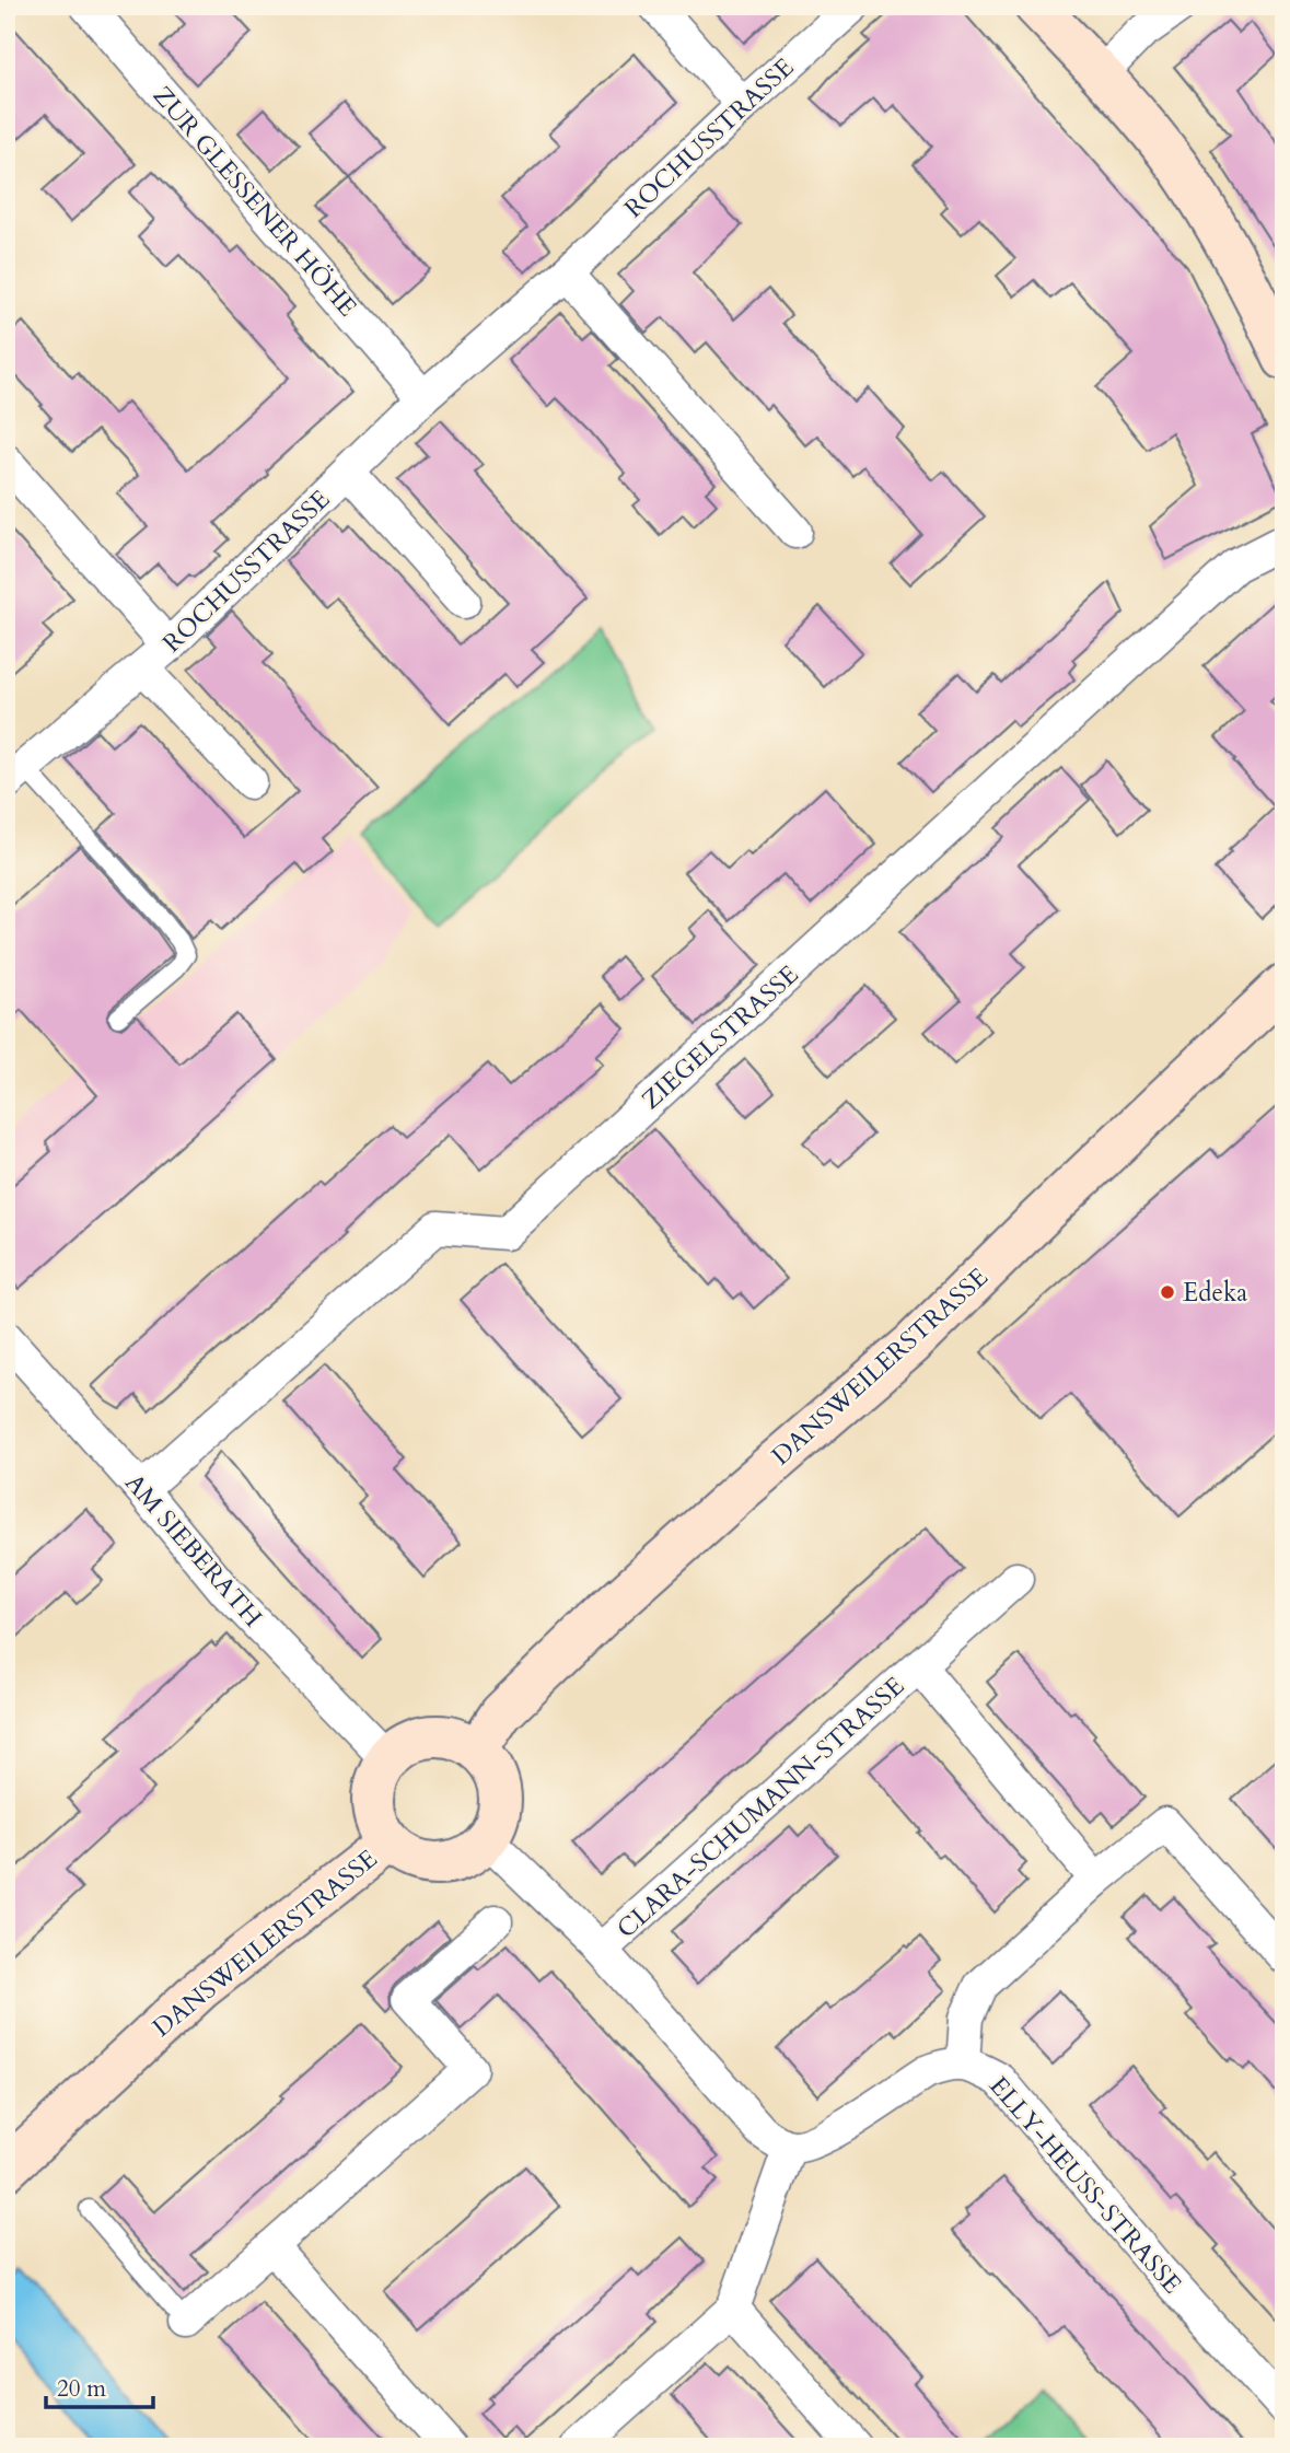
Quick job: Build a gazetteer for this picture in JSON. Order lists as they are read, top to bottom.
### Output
{
  "streets": {
    "main road": ["DANSWEILERSTRASSE"],
    "street": [
      "ROCHUSSTRASSE",
      "ZUR GLESSENER HÖHE",
      "ZIEGELSTRASSE",
      "AM SIEBERATH",
      "CLARA-SCHUMANN-STRASSE",
      "ELLY-HEUSS-STRASSE"
    ]
  },
  "crossings": [
    ["ROCHUSSTRASSE", "ZUR GLESSENER HÖHE"],
    ["ZIEGELSTRASSE", "AM SIEBERATH"],
    ["DANSWEILERSTRASSE", "AM SIEBERATH"]
  ],
  "places": ["Edeka"],
  "scale_bar": "20 m"
}
